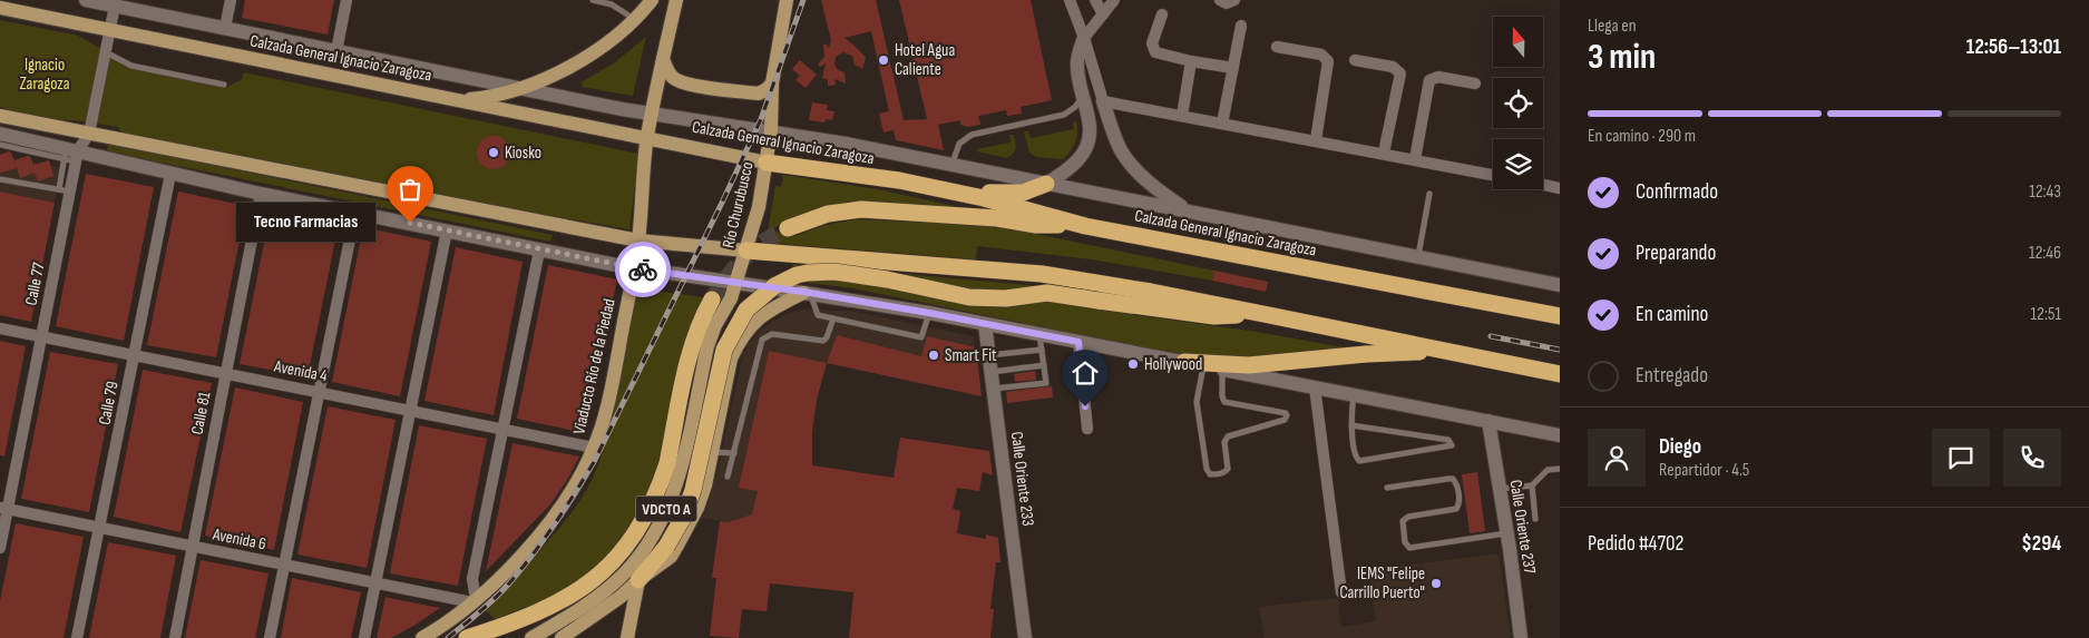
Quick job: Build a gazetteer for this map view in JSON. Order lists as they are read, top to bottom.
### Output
{
  "streets": {
    "highway": ["Calzada General Ignacio Zaragoza"],
    "main road": [
      "Río Churubusco",
      "Viaducto Río de la Piedad",
      "Calle Oriente 233",
      "VDCTO A",
      "Calle Oriente 237"
    ],
    "street": [
      "Calle 77",
      "Avenida 4",
      "Calle 79",
      "Calle 81",
      "Avenida 6"
    ]
  },
  "crossings": [
    ["Calzada General Ignacio Zaragoza", "Río Churubusco"],
    ["Calzada General Ignacio Zaragoza", "Calle 77"],
    ["Río Churubusco", "VDCTO A"],
    ["Calle 77", "Avenida 4"],
    ["Calle 77", "Avenida 6"],
    ["Viaducto Río de la Piedad", "Avenida 4"],
    ["Viaducto Río de la Piedad", "Avenida 6"],
    ["Avenida 4", "Calle 79"],
    ["Avenida 4", "Calle 81"],
    ["Calle 79", "Avenida 6"],
    ["Calle 81", "Avenida 6"]
  ],
  "parks": ["Ignacio Zaragoza"],
  "places": [
    "Hotel Agua Caliente",
    "Kiosko",
    "Tecno Farmacias",
    "Smart Fit",
    "Hollywood",
    "IEMS \"Felipe Carrillo Puerto\""
  ],
  "north": "top",
  "page": {
    "heading": ["3 min", "Llega en", "12:56–13:01"],
    "panel": [
      "Diego",
      "Repartidor · 4.5",
      "Pedido #4702",
      "$294"
    ],
    "bar": "En camino · 290 m",
    "list": [
      ["Confirmado", "12:43"],
      ["Preparando", "12:46"],
      ["En camino", "12:51"],
      "Entregado"
    ],
    "bubble": "Tecno Farmacias"
  }
}
